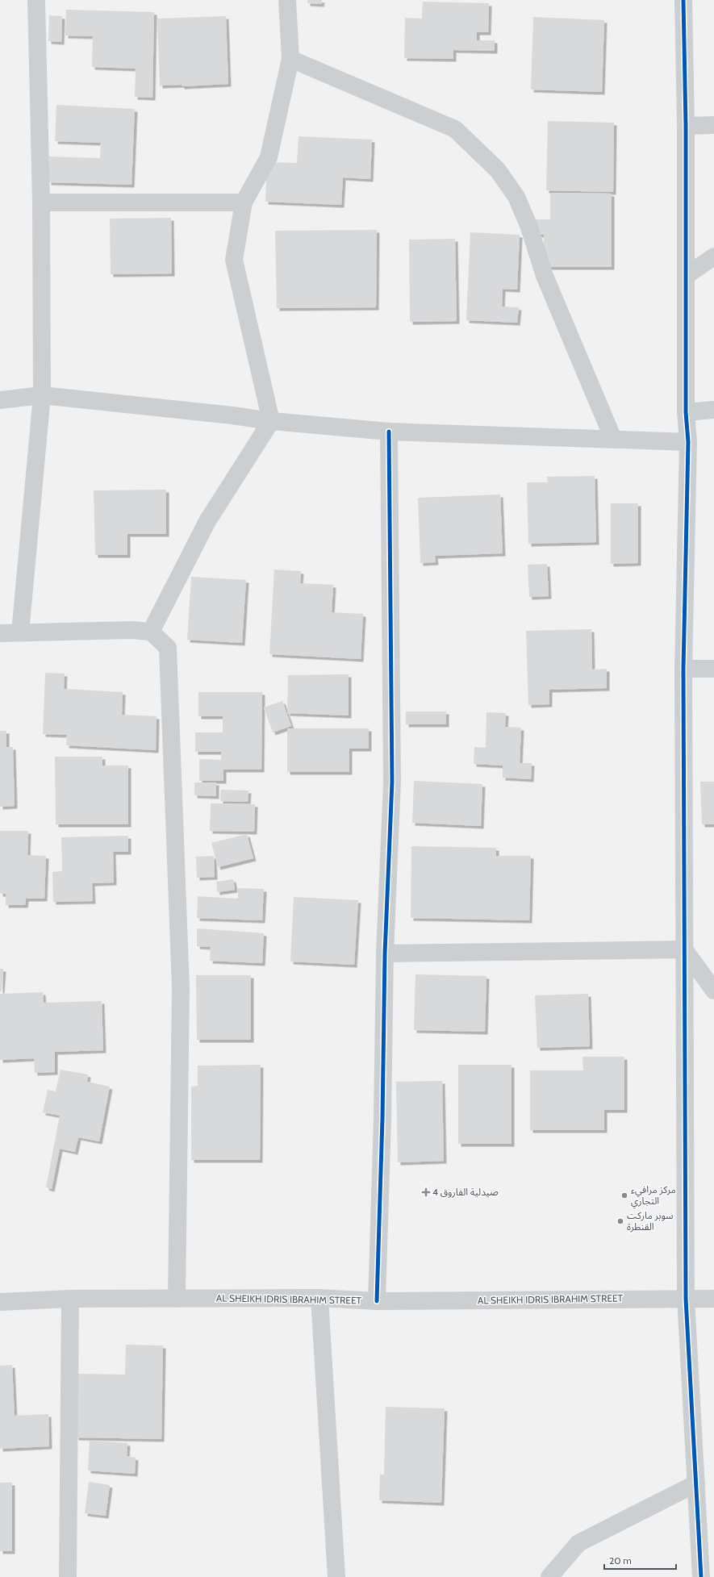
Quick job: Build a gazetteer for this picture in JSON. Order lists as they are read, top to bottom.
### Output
{
  "streets": {
    "street": ["AL SHEIKH IDRIS IBRAHIM STREET"]
  },
  "places": {
    "health": ["صيدلية الفاروق 4"],
    "other": ["مركز مرافيء التجاري", "سوبر ماركت القنطرة"]
  },
  "scale_bar": "20 m"
}
